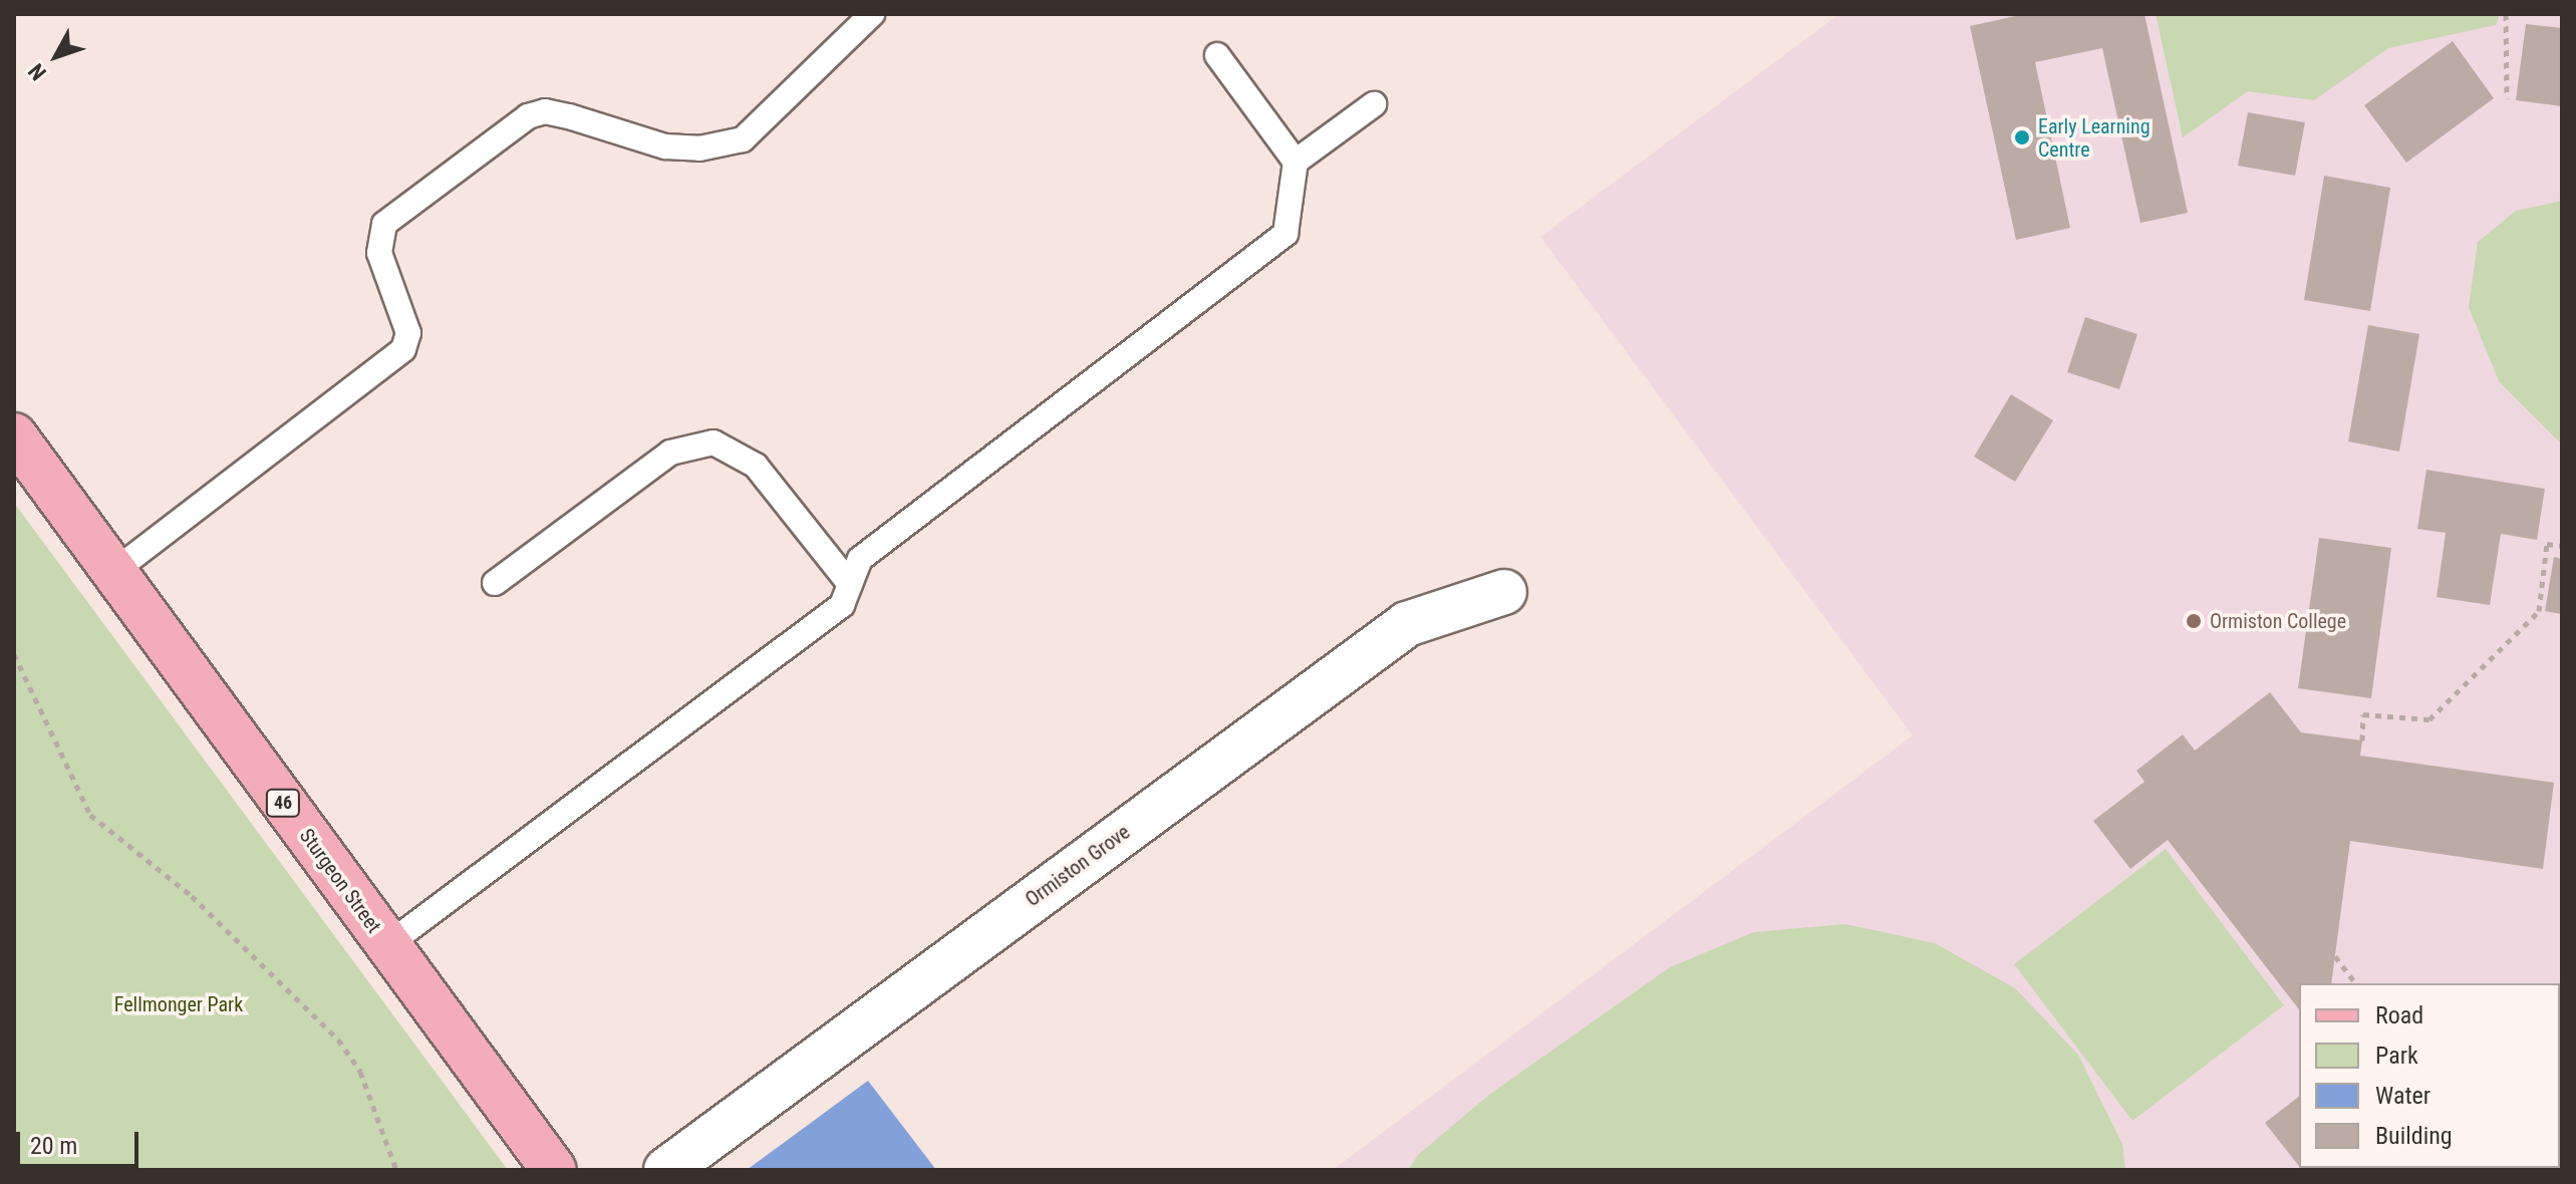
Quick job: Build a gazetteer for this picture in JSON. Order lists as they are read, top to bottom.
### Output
{
  "streets": {
    "main road": ["46", "Sturgeon Street"],
    "street": ["Ormiston Grove"]
  },
  "parks": ["Fellmonger Park"],
  "places": ["Early Learning Centre", "Ormiston College"],
  "legend": [
    "Road",
    "Park",
    "Water",
    "Building"
  ],
  "scale_bar": "20 m",
  "north": "bottom left"
}
